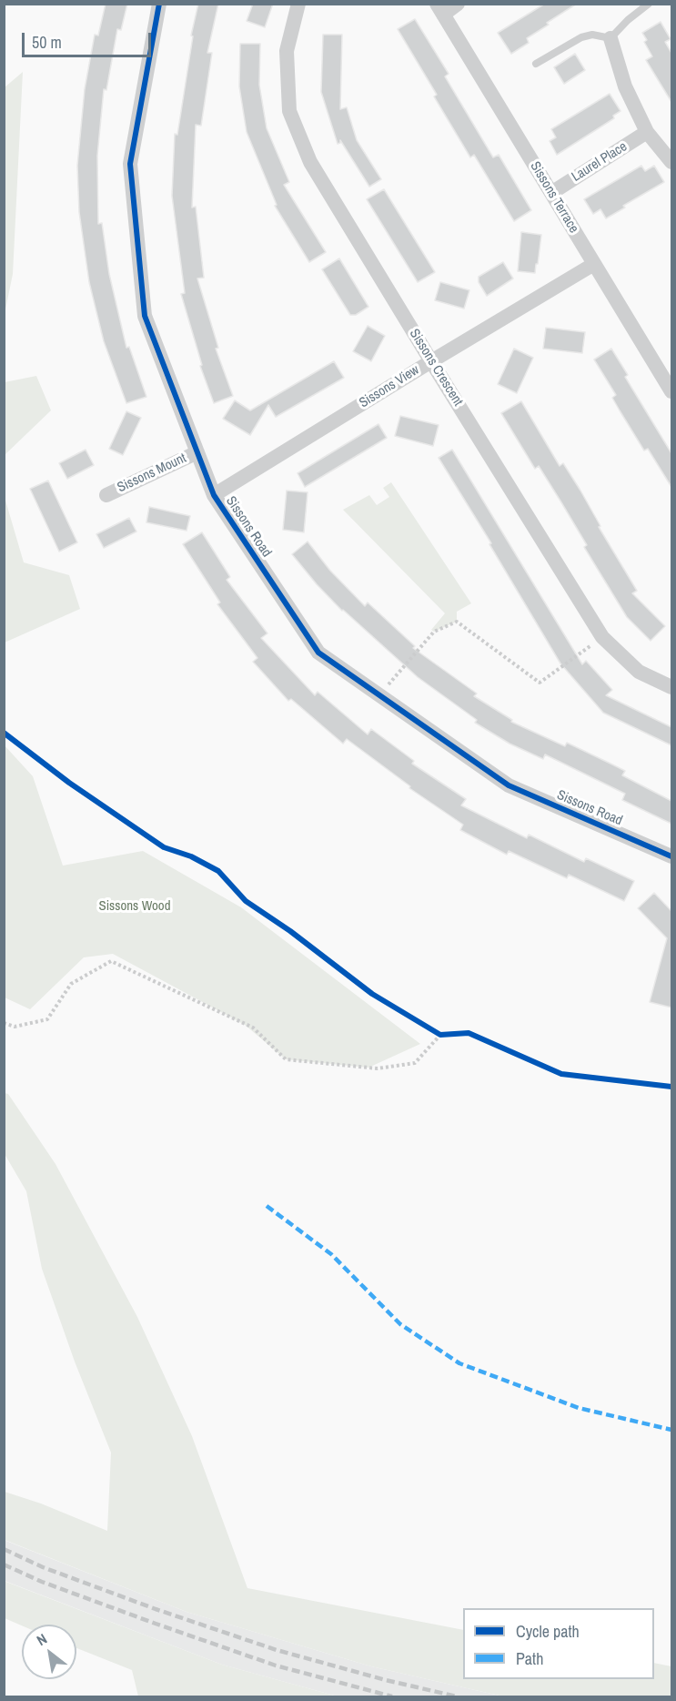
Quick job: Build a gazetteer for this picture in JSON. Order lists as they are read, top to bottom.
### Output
{
  "streets": {
    "street": [
      "Laurel Place",
      "Sissons Terrace",
      "Sissons Crescent",
      "Sissons View",
      "Sissons Mount",
      "Sissons Road"
    ]
  },
  "crossings": [
    ["Laurel Place", "Sissons Terrace"],
    ["Sissons Terrace", "Sissons View"],
    ["Sissons Crescent", "Sissons View"],
    ["Sissons View", "Sissons Road"],
    ["Sissons Mount", "Sissons Road"]
  ],
  "parks": ["Sissons Wood"],
  "legend": ["Cycle path", "Path"],
  "scale_bar": "50 m",
  "north": "top left"
}
